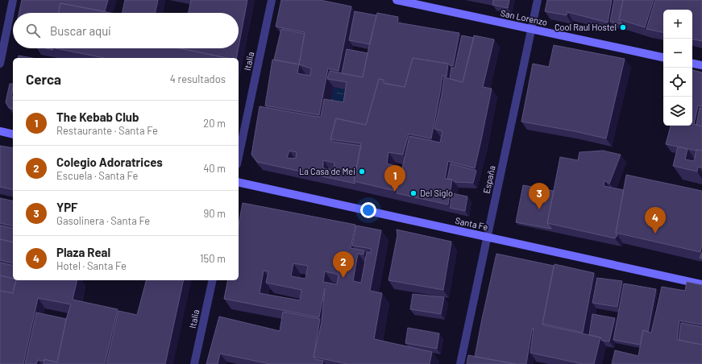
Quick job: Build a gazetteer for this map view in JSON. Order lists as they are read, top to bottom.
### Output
{
  "streets": {
    "main road": ["San Lorenzo", "Santa Fe"],
    "street": ["Italia", "España"]
  },
  "crossings": [
    ["San Lorenzo", "España"],
    ["España", "Santa Fe"]
  ],
  "places": ["Cool Raul Hostel", "La Casa de Mei", "Del Siglo"],
  "page": {
    "map_buttons": ["+", "−"],
    "search": "Buscar aquí",
    "heading": ["Cerca", "4 resultados"],
    "list": [
      {
        "mark": "1",
        "name": "The Kebab Club",
        "note": "Restaurante · Santa Fe",
        "value": "20 m"
      },
      {
        "mark": "2",
        "name": "Colegio Adoratrices",
        "note": "Escuela · Santa Fe",
        "value": "40 m"
      },
      {
        "mark": "3",
        "name": "YPF",
        "note": "Gasolinera · Santa Fe",
        "value": "90 m"
      },
      {
        "mark": "4",
        "name": "Plaza Real",
        "note": "Hotel · Santa Fe",
        "value": "150 m"
      }
    ],
    "pins": [
      "1",
      "3",
      "4",
      "2"
    ]
  }
}
